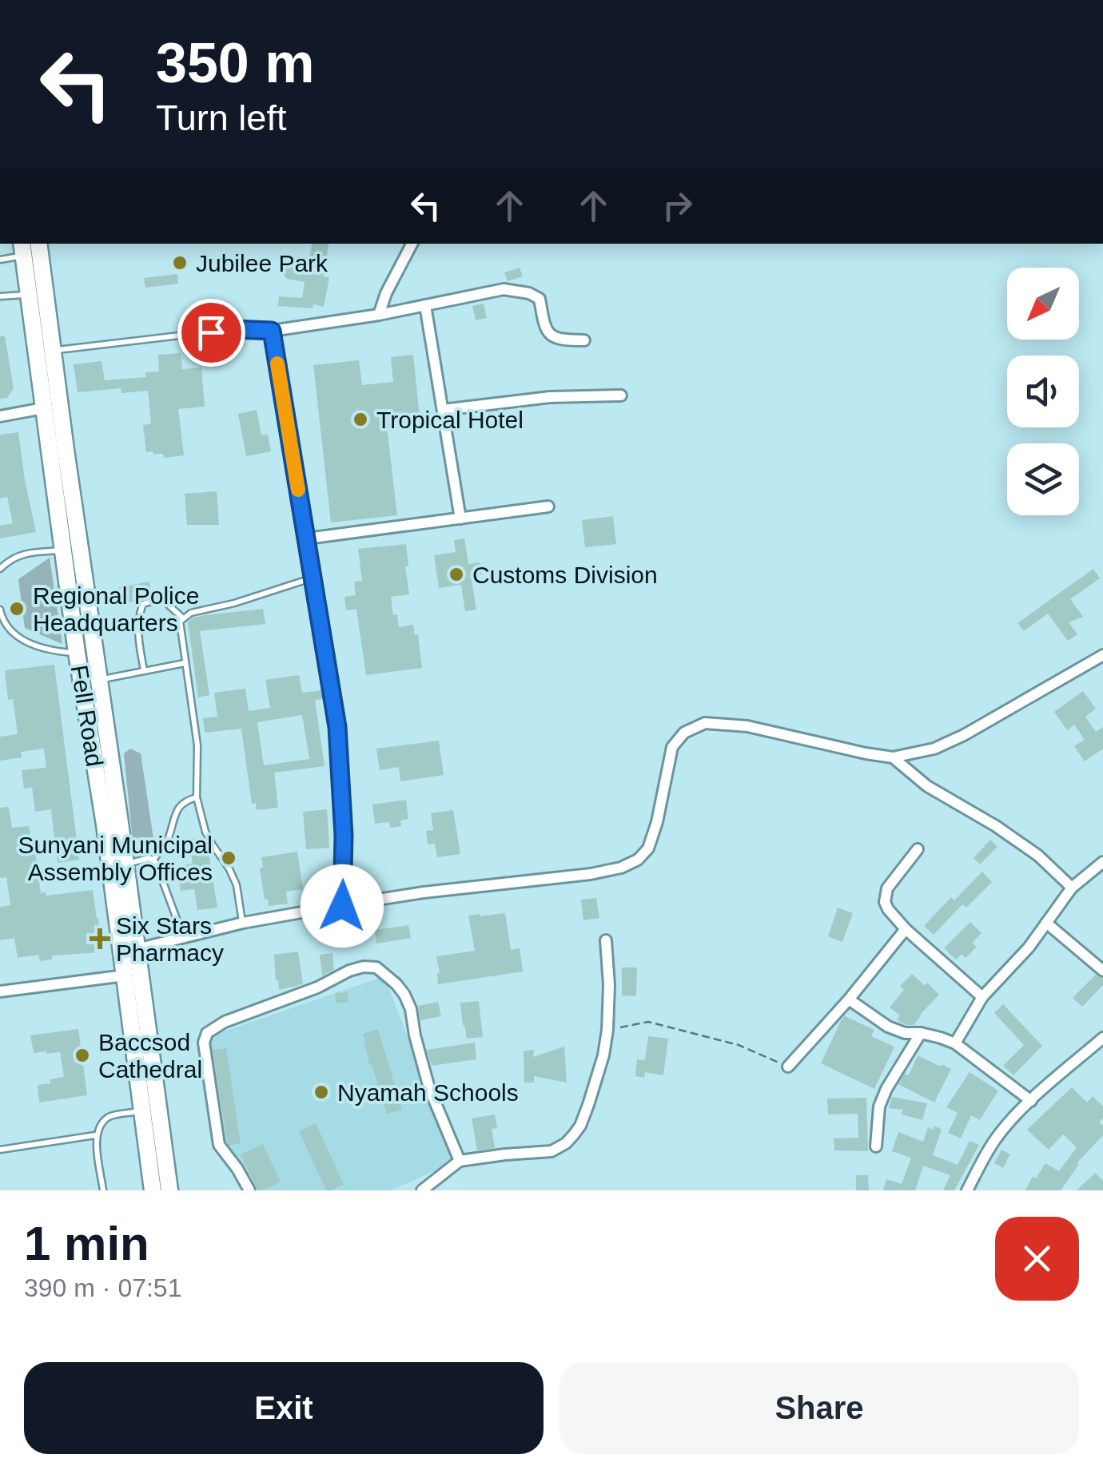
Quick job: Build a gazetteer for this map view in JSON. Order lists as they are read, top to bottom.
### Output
{
  "streets": {
    "main road": ["Fell Road"]
  },
  "places": {
    "other": [
      "Jubilee Park",
      "Tropical Hotel",
      "Customs Division",
      "Regional Police Headquarters",
      "Sunyani Municipal Assembly Offices",
      "Baccsod Cathedral",
      "Nyamah Schools"
    ],
    "health": ["Six Stars Pharmacy"]
  },
  "north": "bottom left",
  "page": {
    "turn": ["350 m", "Turn left"],
    "heading": ["1 min", "390 m · 07:51"],
    "buttons": ["Exit", "Share"]
  }
}
